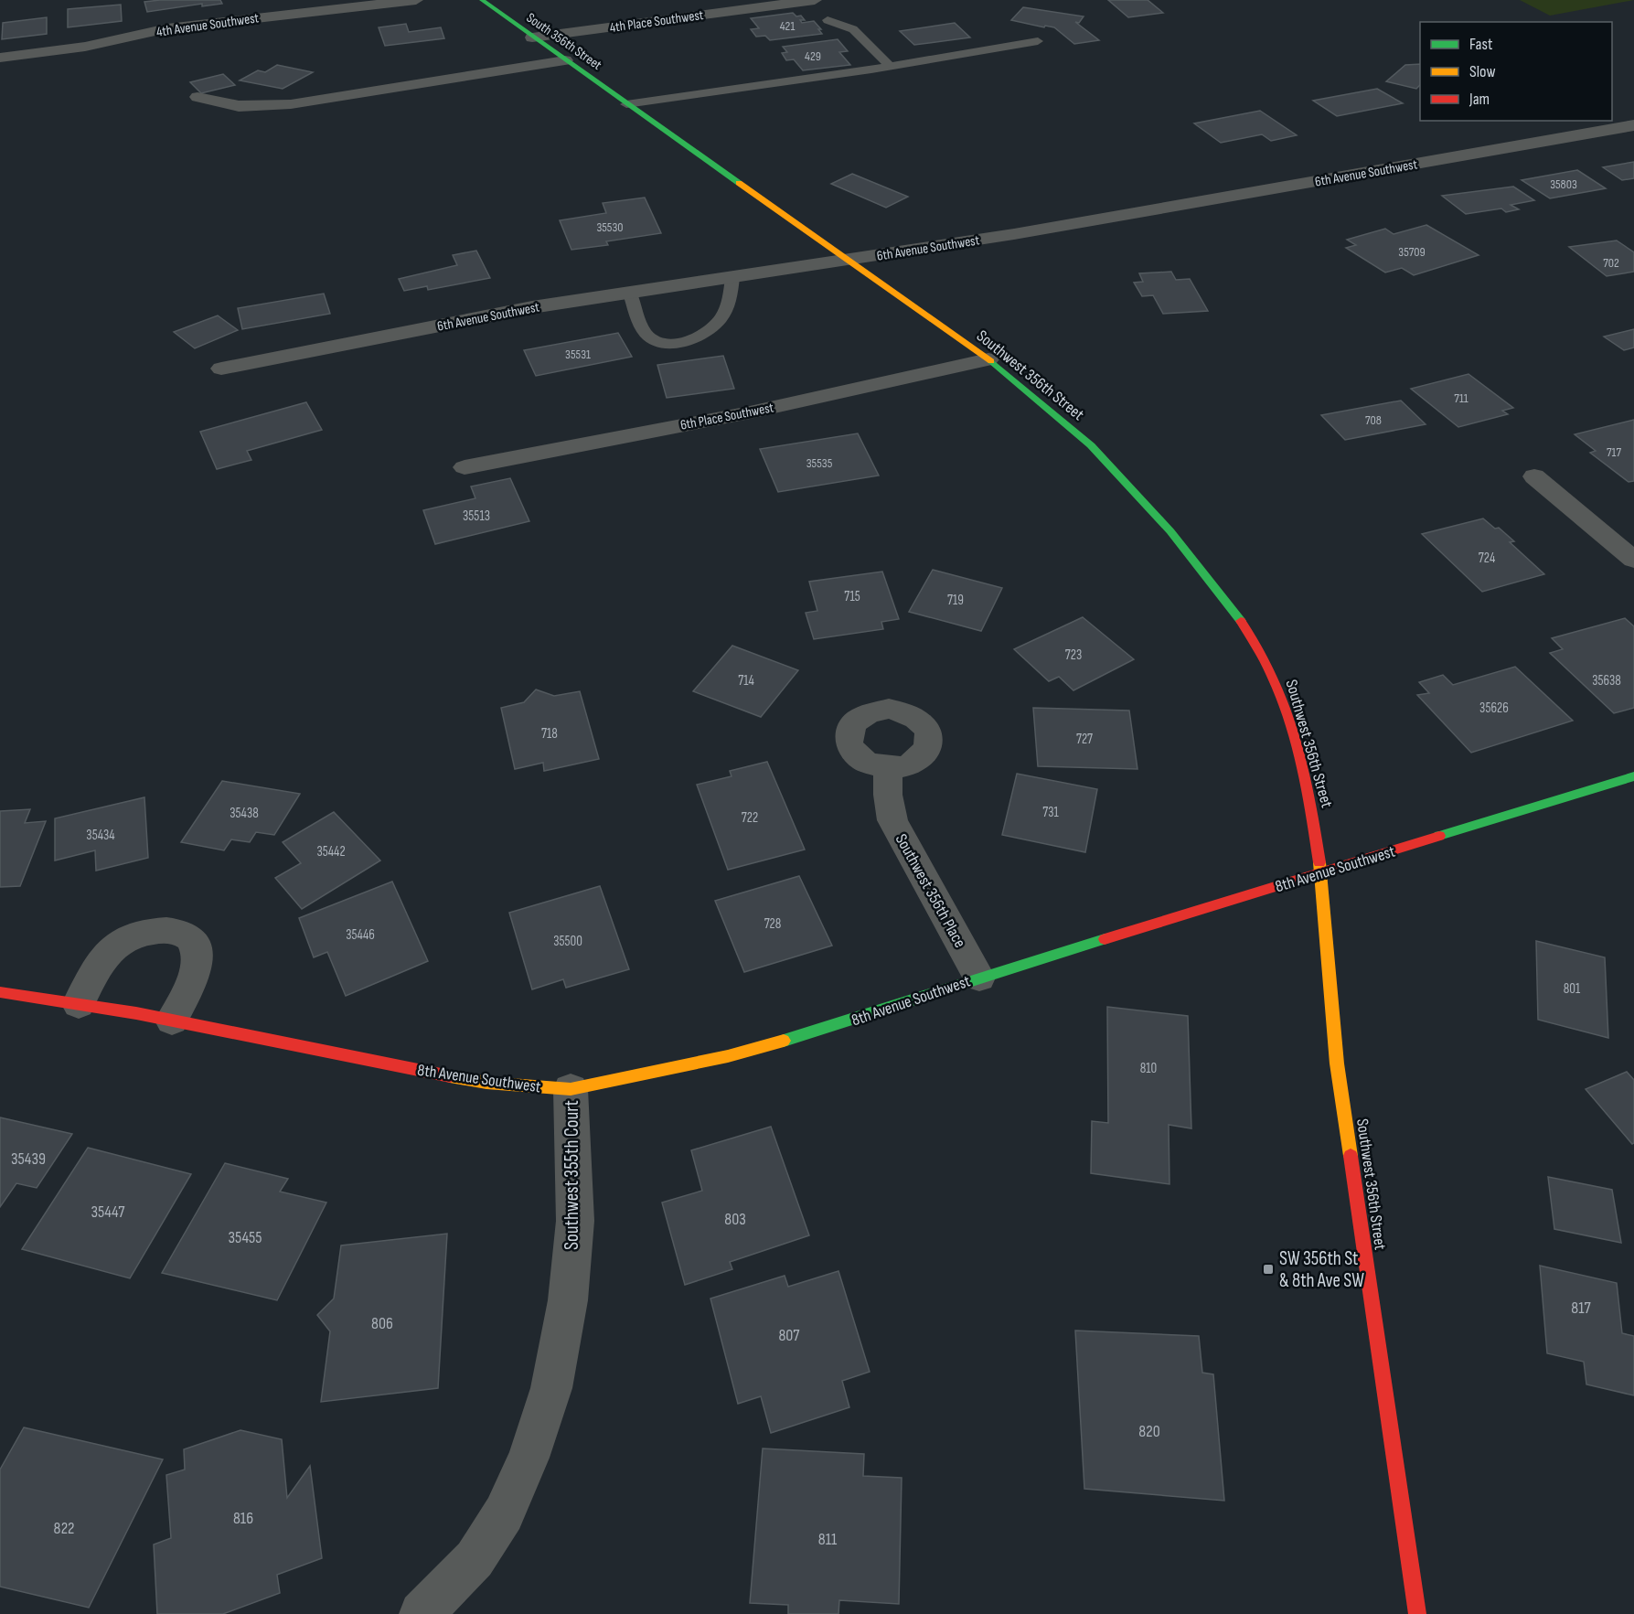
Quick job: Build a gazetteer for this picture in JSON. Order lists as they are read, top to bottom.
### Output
{
  "streets": {
    "main road": ["South 356th Street", "Southwest 356th Street", "8th Avenue Southwest"],
    "street": [
      "4th Place Southwest",
      "4th Avenue Southwest",
      "6th Avenue Southwest",
      "6th Place Southwest",
      "Southwest 356th Place",
      "Southwest 355th Court"
    ]
  },
  "crossings": [
    ["4th Place Southwest", "South 356th Street"],
    ["South 356th Street", "Southwest 356th Street"],
    ["6th Avenue Southwest", "Southwest 356th Street"],
    ["Southwest 356th Street", "6th Place Southwest"],
    ["Southwest 356th Street", "8th Avenue Southwest"],
    ["8th Avenue Southwest", "Southwest 356th Place"],
    ["8th Avenue Southwest", "Southwest 355th Court"]
  ],
  "places": {
    "transit": ["SW 356th St & 8th Ave SW"]
  },
  "house_numbers": [
    "421",
    "429",
    "35803",
    "35530",
    "35709",
    "702",
    "35531",
    "711",
    "708",
    "717",
    "35535",
    "35513",
    "724",
    "715",
    "719",
    "723",
    "714",
    "35638",
    "35626",
    "718",
    "727",
    "731",
    "35438",
    "722",
    "35434",
    "35442",
    "728",
    "35446",
    "35500",
    "801",
    "810",
    "35439",
    "35447",
    "803",
    "35455",
    "817",
    "806",
    "807",
    "820",
    "816",
    "822",
    "811"
  ],
  "legend": ["Fast", "Slow", "Jam"]
}
